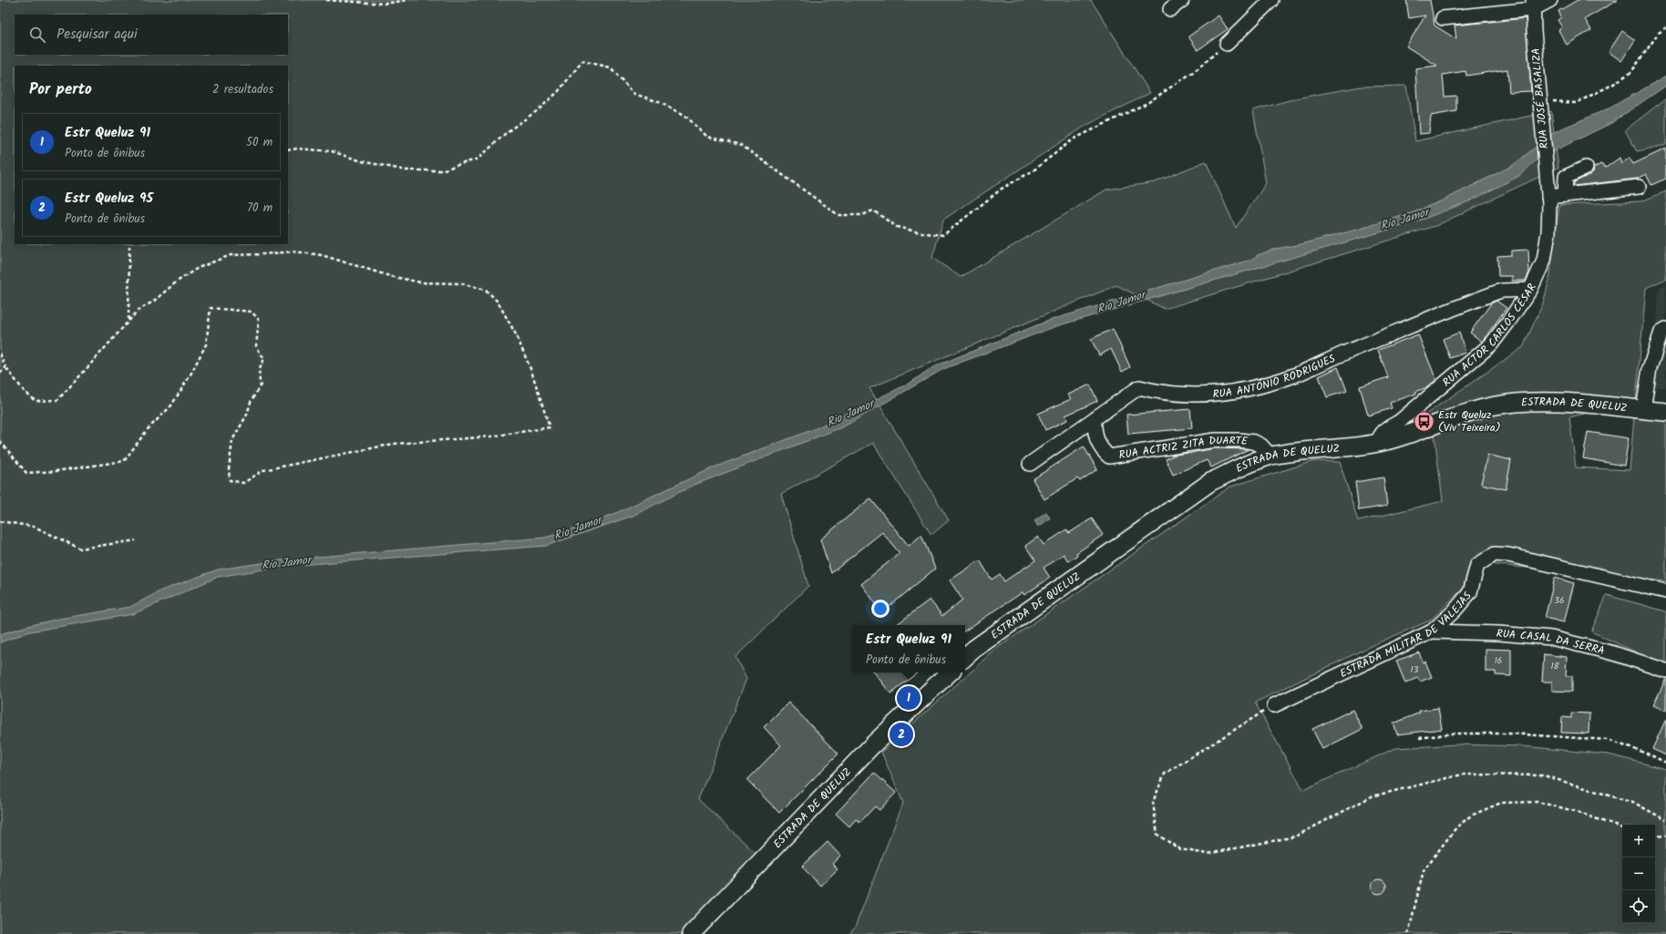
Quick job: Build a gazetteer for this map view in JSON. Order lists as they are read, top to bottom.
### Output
{
  "streets": {
    "main road": ["ESTRADA DE QUELUZ"],
    "street": [
      "RUA JOSÉ BASALIZA",
      "RUA ACTOR CARLOS CÉSAR",
      "RUA ANTÓNIO RODRIGUES",
      "RUA ACTRIZ ZITA DUARTE",
      "ESTRADA MILITAR DE VALEJAS",
      "RUA CASAL DA SERRA"
    ]
  },
  "crossings": [
    ["RUA JOSÉ BASALIZA", "RUA ACTOR CARLOS CÉSAR"],
    ["RUA ACTOR CARLOS CÉSAR", "RUA ANTÓNIO RODRIGUES"],
    ["RUA ACTOR CARLOS CÉSAR", "ESTRADA DE QUELUZ"],
    ["RUA ANTÓNIO RODRIGUES", "RUA ACTRIZ ZITA DUARTE"],
    ["ESTRADA DE QUELUZ", "RUA ACTRIZ ZITA DUARTE"],
    ["ESTRADA MILITAR DE VALEJAS", "RUA CASAL DA SERRA"]
  ],
  "water": ["Rio Jamor"],
  "places": {
    "bus stop": ["Estr Queluz (Viv Teixeira)"]
  },
  "house_numbers": [
    "36",
    "16",
    "18",
    "13"
  ],
  "page": {
    "search": "Pesquisar aqui",
    "heading": ["Por perto", "2 resultados"],
    "list": [
      {
        "mark": "1",
        "name": "Estr Queluz 91",
        "note": "Ponto de ônibus",
        "value": "50 m"
      },
      {
        "mark": "2",
        "name": "Estr Queluz 95",
        "note": "Ponto de ônibus",
        "value": "70 m"
      }
    ],
    "popup": ["Estr Queluz 91", "Ponto de ônibus"],
    "pins": ["1", "2"],
    "map_buttons": ["+", "−"]
  }
}
